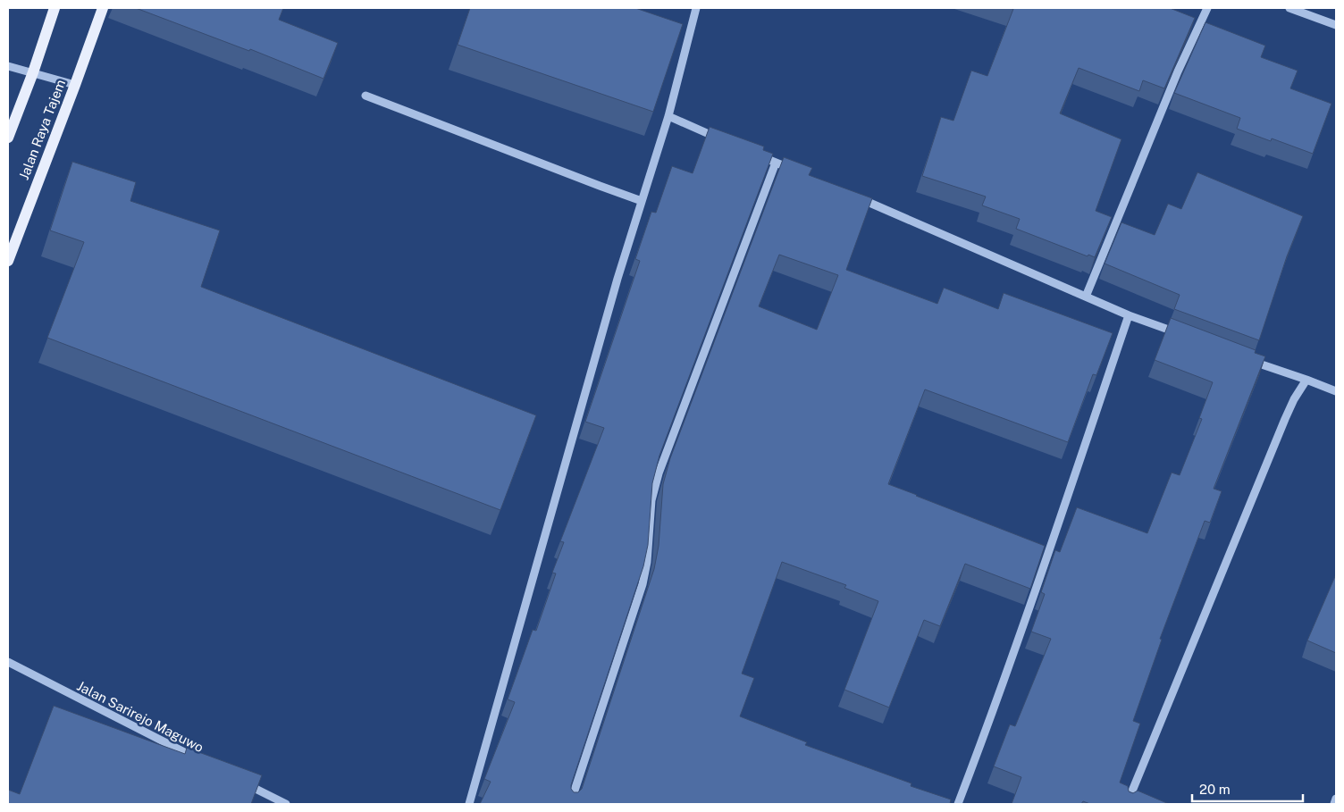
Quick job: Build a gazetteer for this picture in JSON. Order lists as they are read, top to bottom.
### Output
{
  "streets": {
    "main road": ["Jalan Raya Tajem"],
    "street": ["Jalan Sarirejo Maguwo"]
  },
  "scale_bar": "20 m"
}
